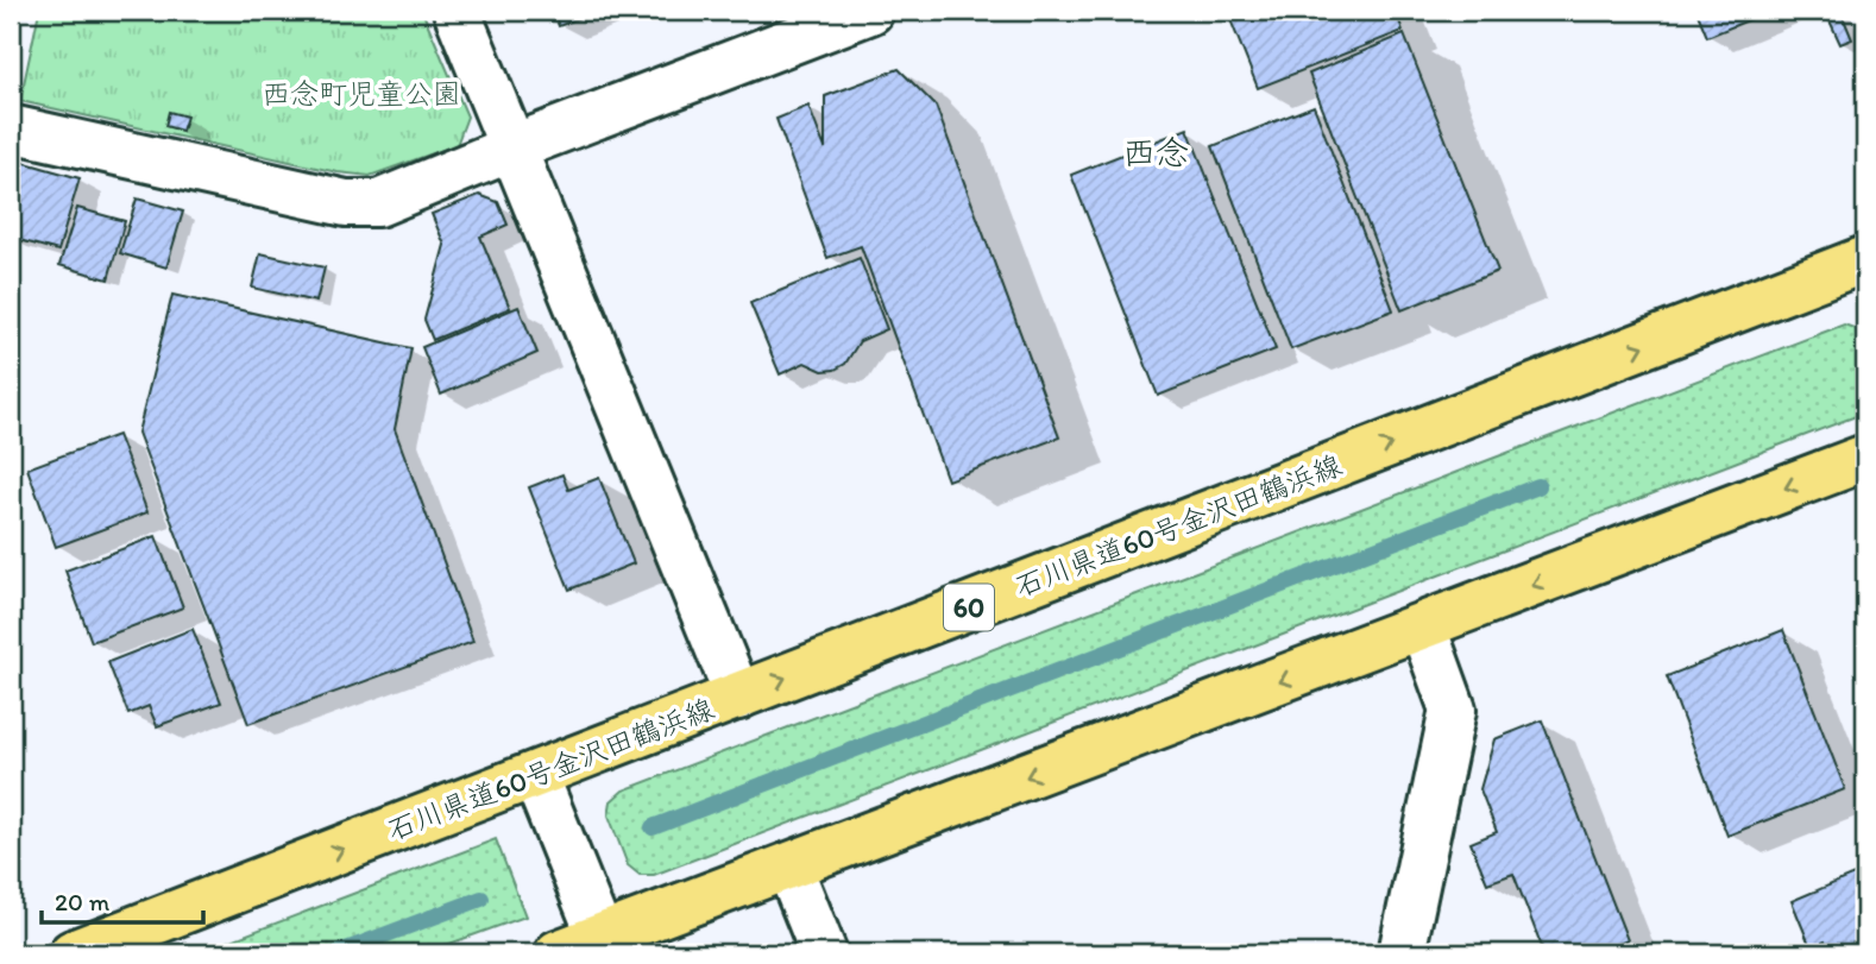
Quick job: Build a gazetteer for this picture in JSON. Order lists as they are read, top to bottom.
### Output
{
  "streets": {
    "main road": ["石川県道60号金沢田鶴浜線", "60"]
  },
  "districts": ["西念"],
  "parks": ["西念町児童公園"],
  "scale_bar": "20 m"
}
